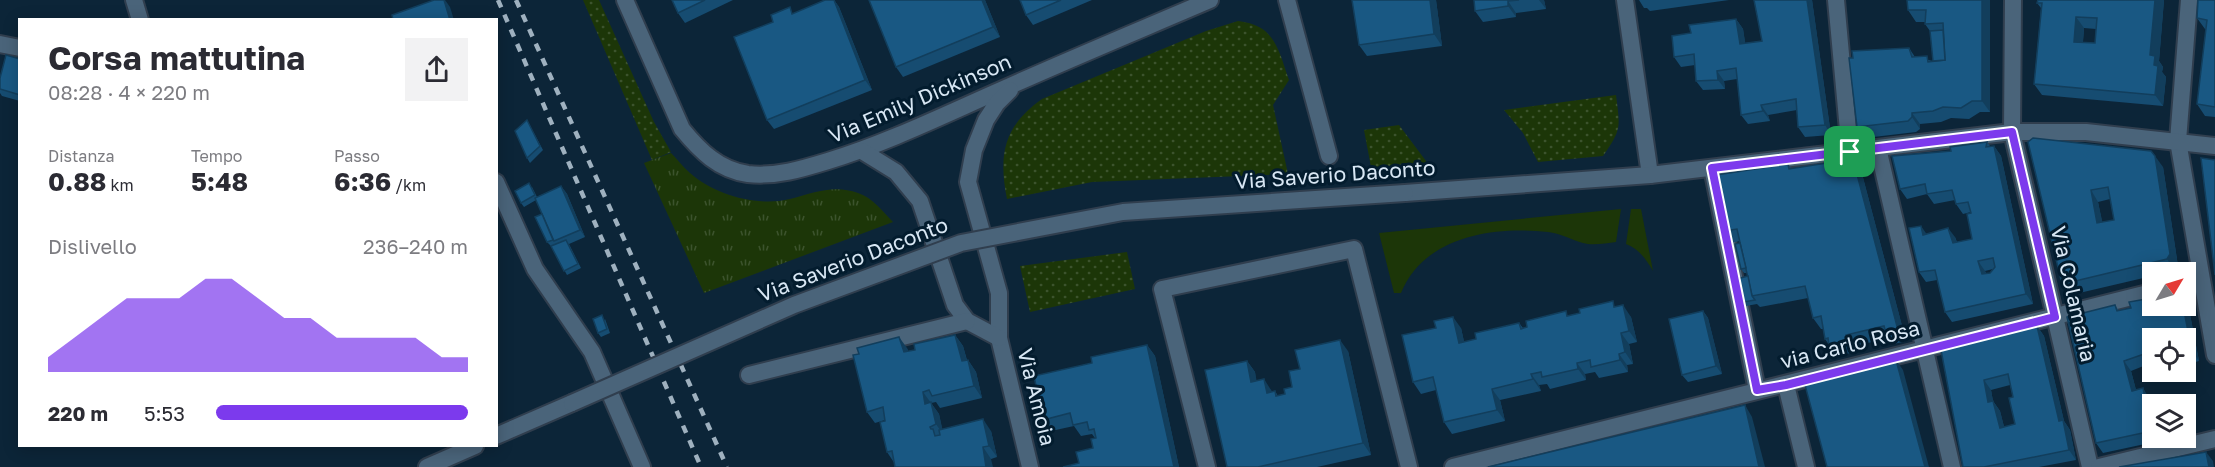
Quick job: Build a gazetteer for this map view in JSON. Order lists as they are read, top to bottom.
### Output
{
  "streets": {
    "street": [
      "Via Emily Dickinson",
      "Via Saverio Daconto",
      "Via Colamaria",
      "via Carlo Rosa",
      "Via Amoia"
    ]
  },
  "crossings": [
    ["Via Emily Dickinson", "Via Amoia"],
    ["Via Saverio Daconto", "Via Colamaria"],
    ["Via Colamaria", "via Carlo Rosa"]
  ],
  "north": "top right",
  "page": {
    "heading": ["Corsa mattutina", "08:28 · 4 × 220 m"],
    "stats": [
      ["Distanza", "0.88 km"],
      ["Tempo", "5:48"],
      ["Passo", "6:36 /km"]
    ],
    "chart": ["Dislivello", "236–240 m"],
    "list": [
      {
        "name": "220 m",
        "note": "5:53"
      }
    ]
  }
}
